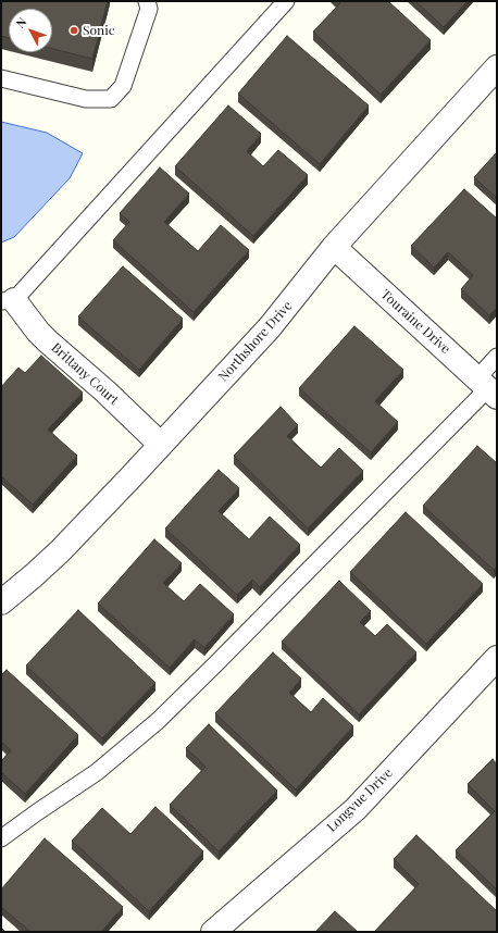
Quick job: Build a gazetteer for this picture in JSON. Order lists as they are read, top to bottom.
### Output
{
  "streets": {
    "street": [
      "Touraine Drive",
      "Northshore Drive",
      "Brittany Court",
      "Longvue Drive"
    ]
  },
  "crossings": [
    ["Touraine Drive", "Northshore Drive"],
    ["Northshore Drive", "Brittany Court"]
  ],
  "places": ["Sonic"],
  "north": "top left"
}
